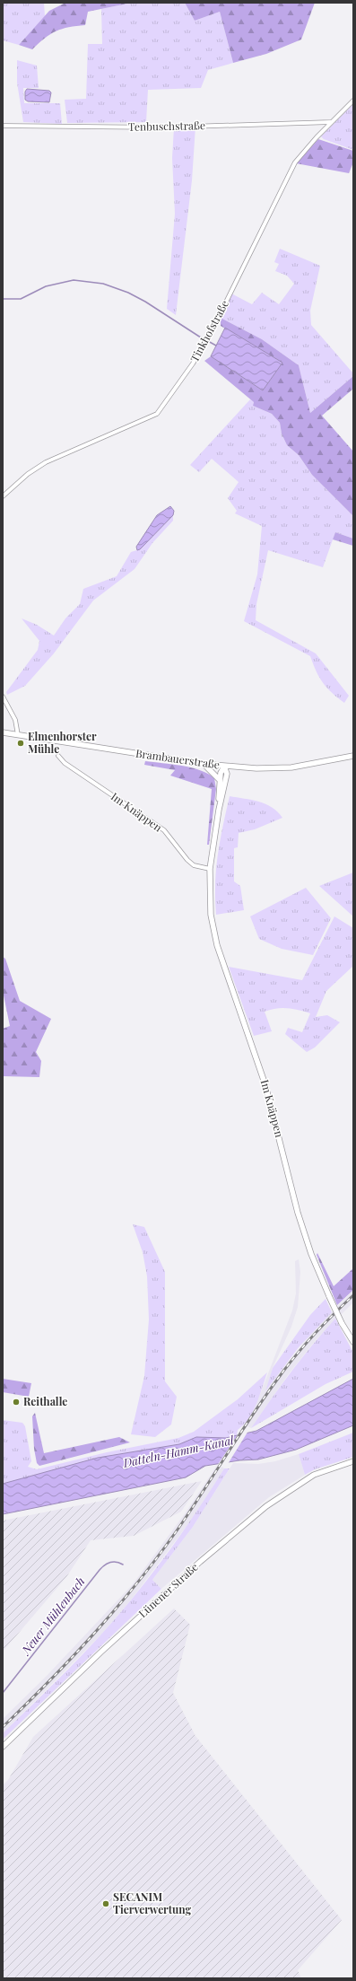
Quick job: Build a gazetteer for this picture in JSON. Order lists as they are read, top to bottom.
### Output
{
  "streets": {
    "street": [
      "Tenbuschstraße",
      "Tinkhofstraße",
      "Brambauerstraße",
      "Im Knäppen",
      "Lünener Straße"
    ]
  },
  "crossings": [
    ["Tenbuschstraße", "Tinkhofstraße"],
    ["Brambauerstraße", "Im Knäppen"]
  ],
  "water": ["Datteln-Hamm-Kanal", "Neuer Mühlenbach"],
  "places": ["Elmenhorster Mühle", "Reithalle", "SECANIM Tierverwertung"]
}
